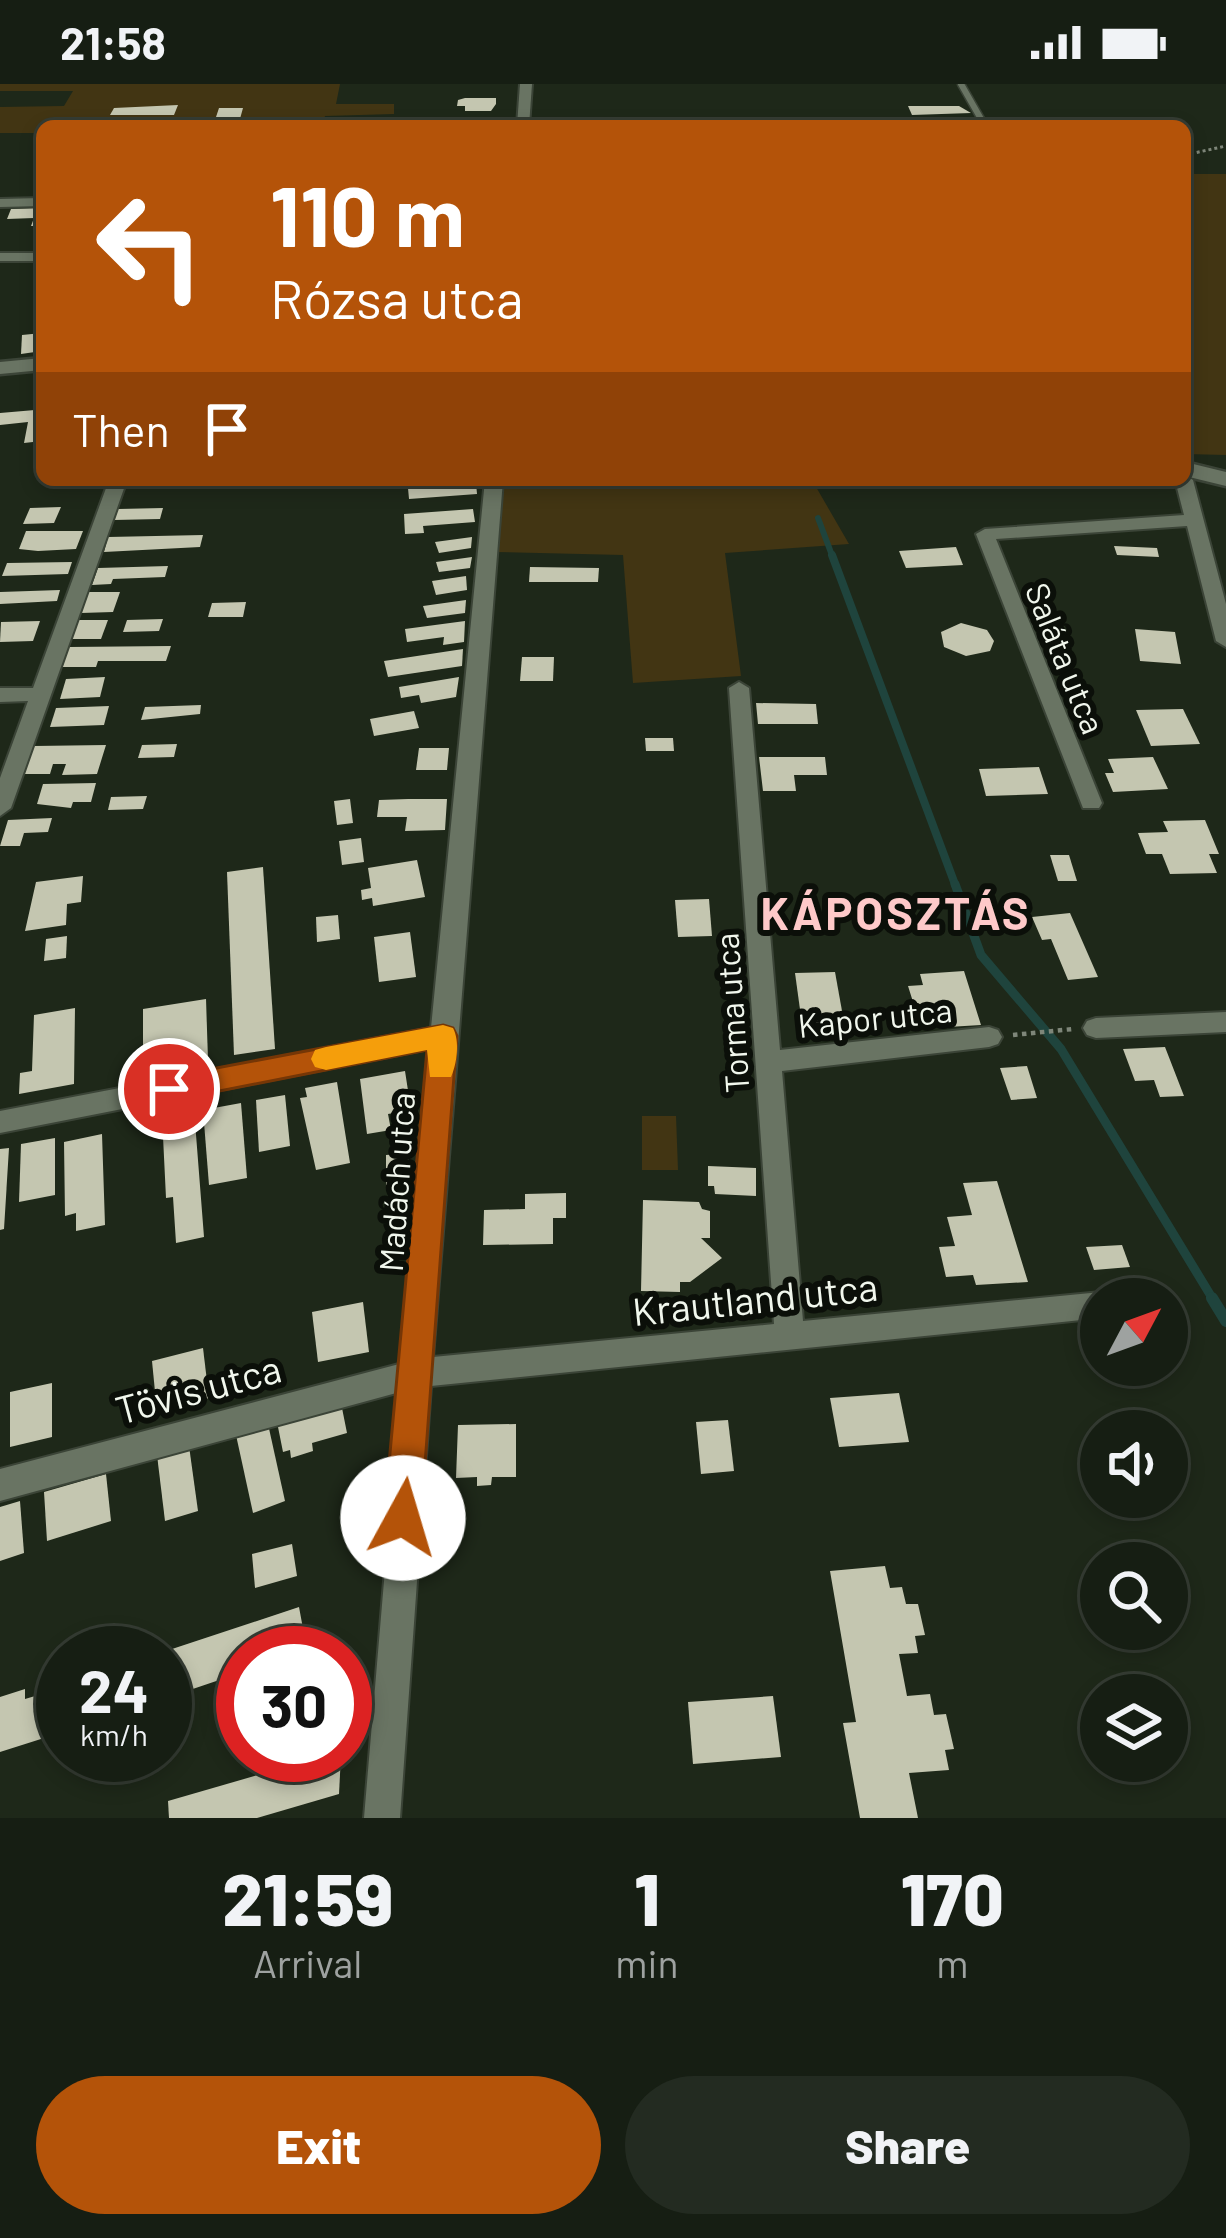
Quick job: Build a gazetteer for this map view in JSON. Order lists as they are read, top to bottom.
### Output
{
  "streets": {
    "street": [
      "Saláta utca",
      "Torma utca",
      "Kapor utca",
      "Madách utca",
      "Krautland utca",
      "Tövis utca"
    ]
  },
  "crossings": [
    ["Torma utca", "Kapor utca"],
    ["Torma utca", "Krautland utca"],
    ["Madách utca", "Krautland utca"],
    ["Madách utca", "Tövis utca"],
    ["Krautland utca", "Tövis utca"]
  ],
  "districts": ["KÁPOSZTÁS"],
  "north": "top right",
  "page": {
    "status": "21:58",
    "turn": ["110 m", "Rózsa utca"],
    "then": "Then",
    "speed": "24 km/h",
    "limit": "30",
    "eta": [
      "21:59",
      "Arrival",
      "1",
      "min",
      "170",
      "m"
    ],
    "buttons": ["Exit", "Share"]
  }
}
